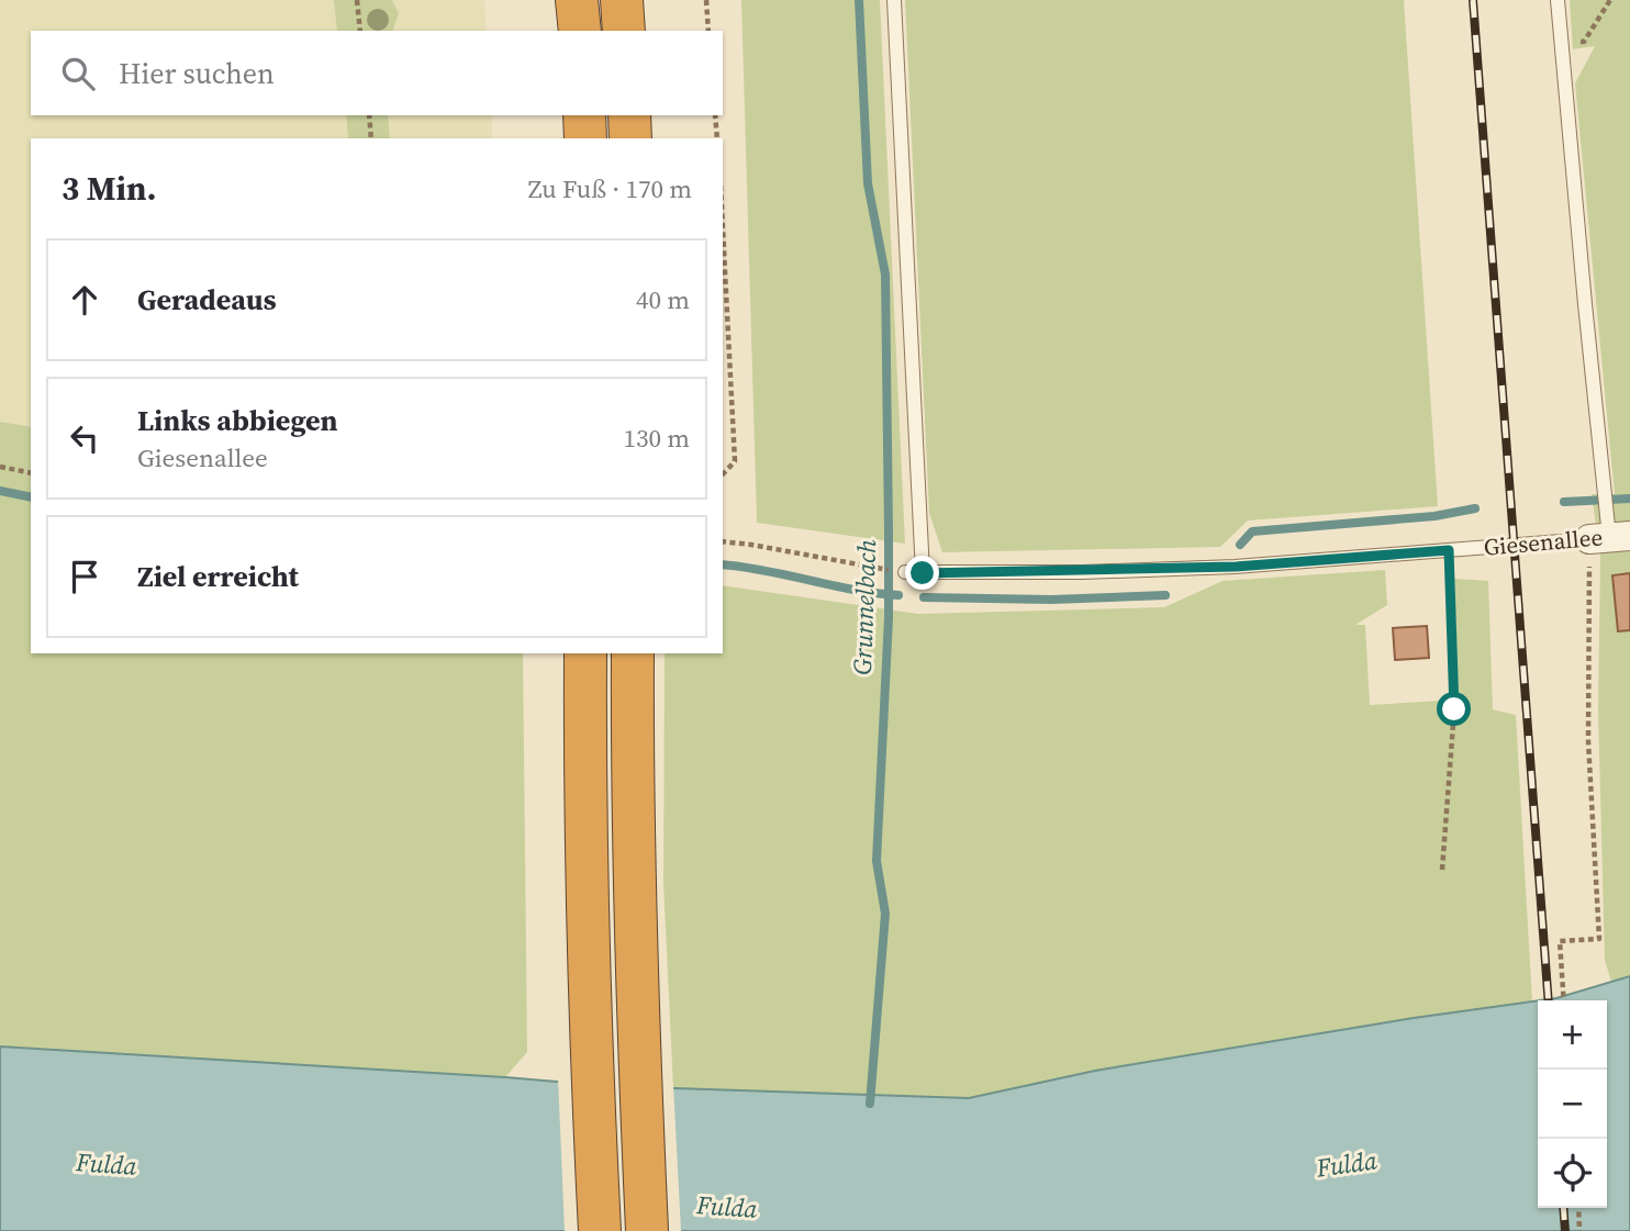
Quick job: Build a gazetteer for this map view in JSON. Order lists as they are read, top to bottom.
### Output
{
  "streets": {
    "lane": ["Giesenallee"]
  },
  "water": ["Grunnelbach", "Fulda"],
  "page": {
    "search": "Hier suchen",
    "heading": ["3 Min.", "Zu Fuß · 170 m"],
    "list": [
      ["Geradeaus", "40 m"],
      ["Links abbiegen", "Giesenallee", "130 m"],
      "Ziel erreicht"
    ],
    "map_buttons": ["+", "−"]
  }
}
